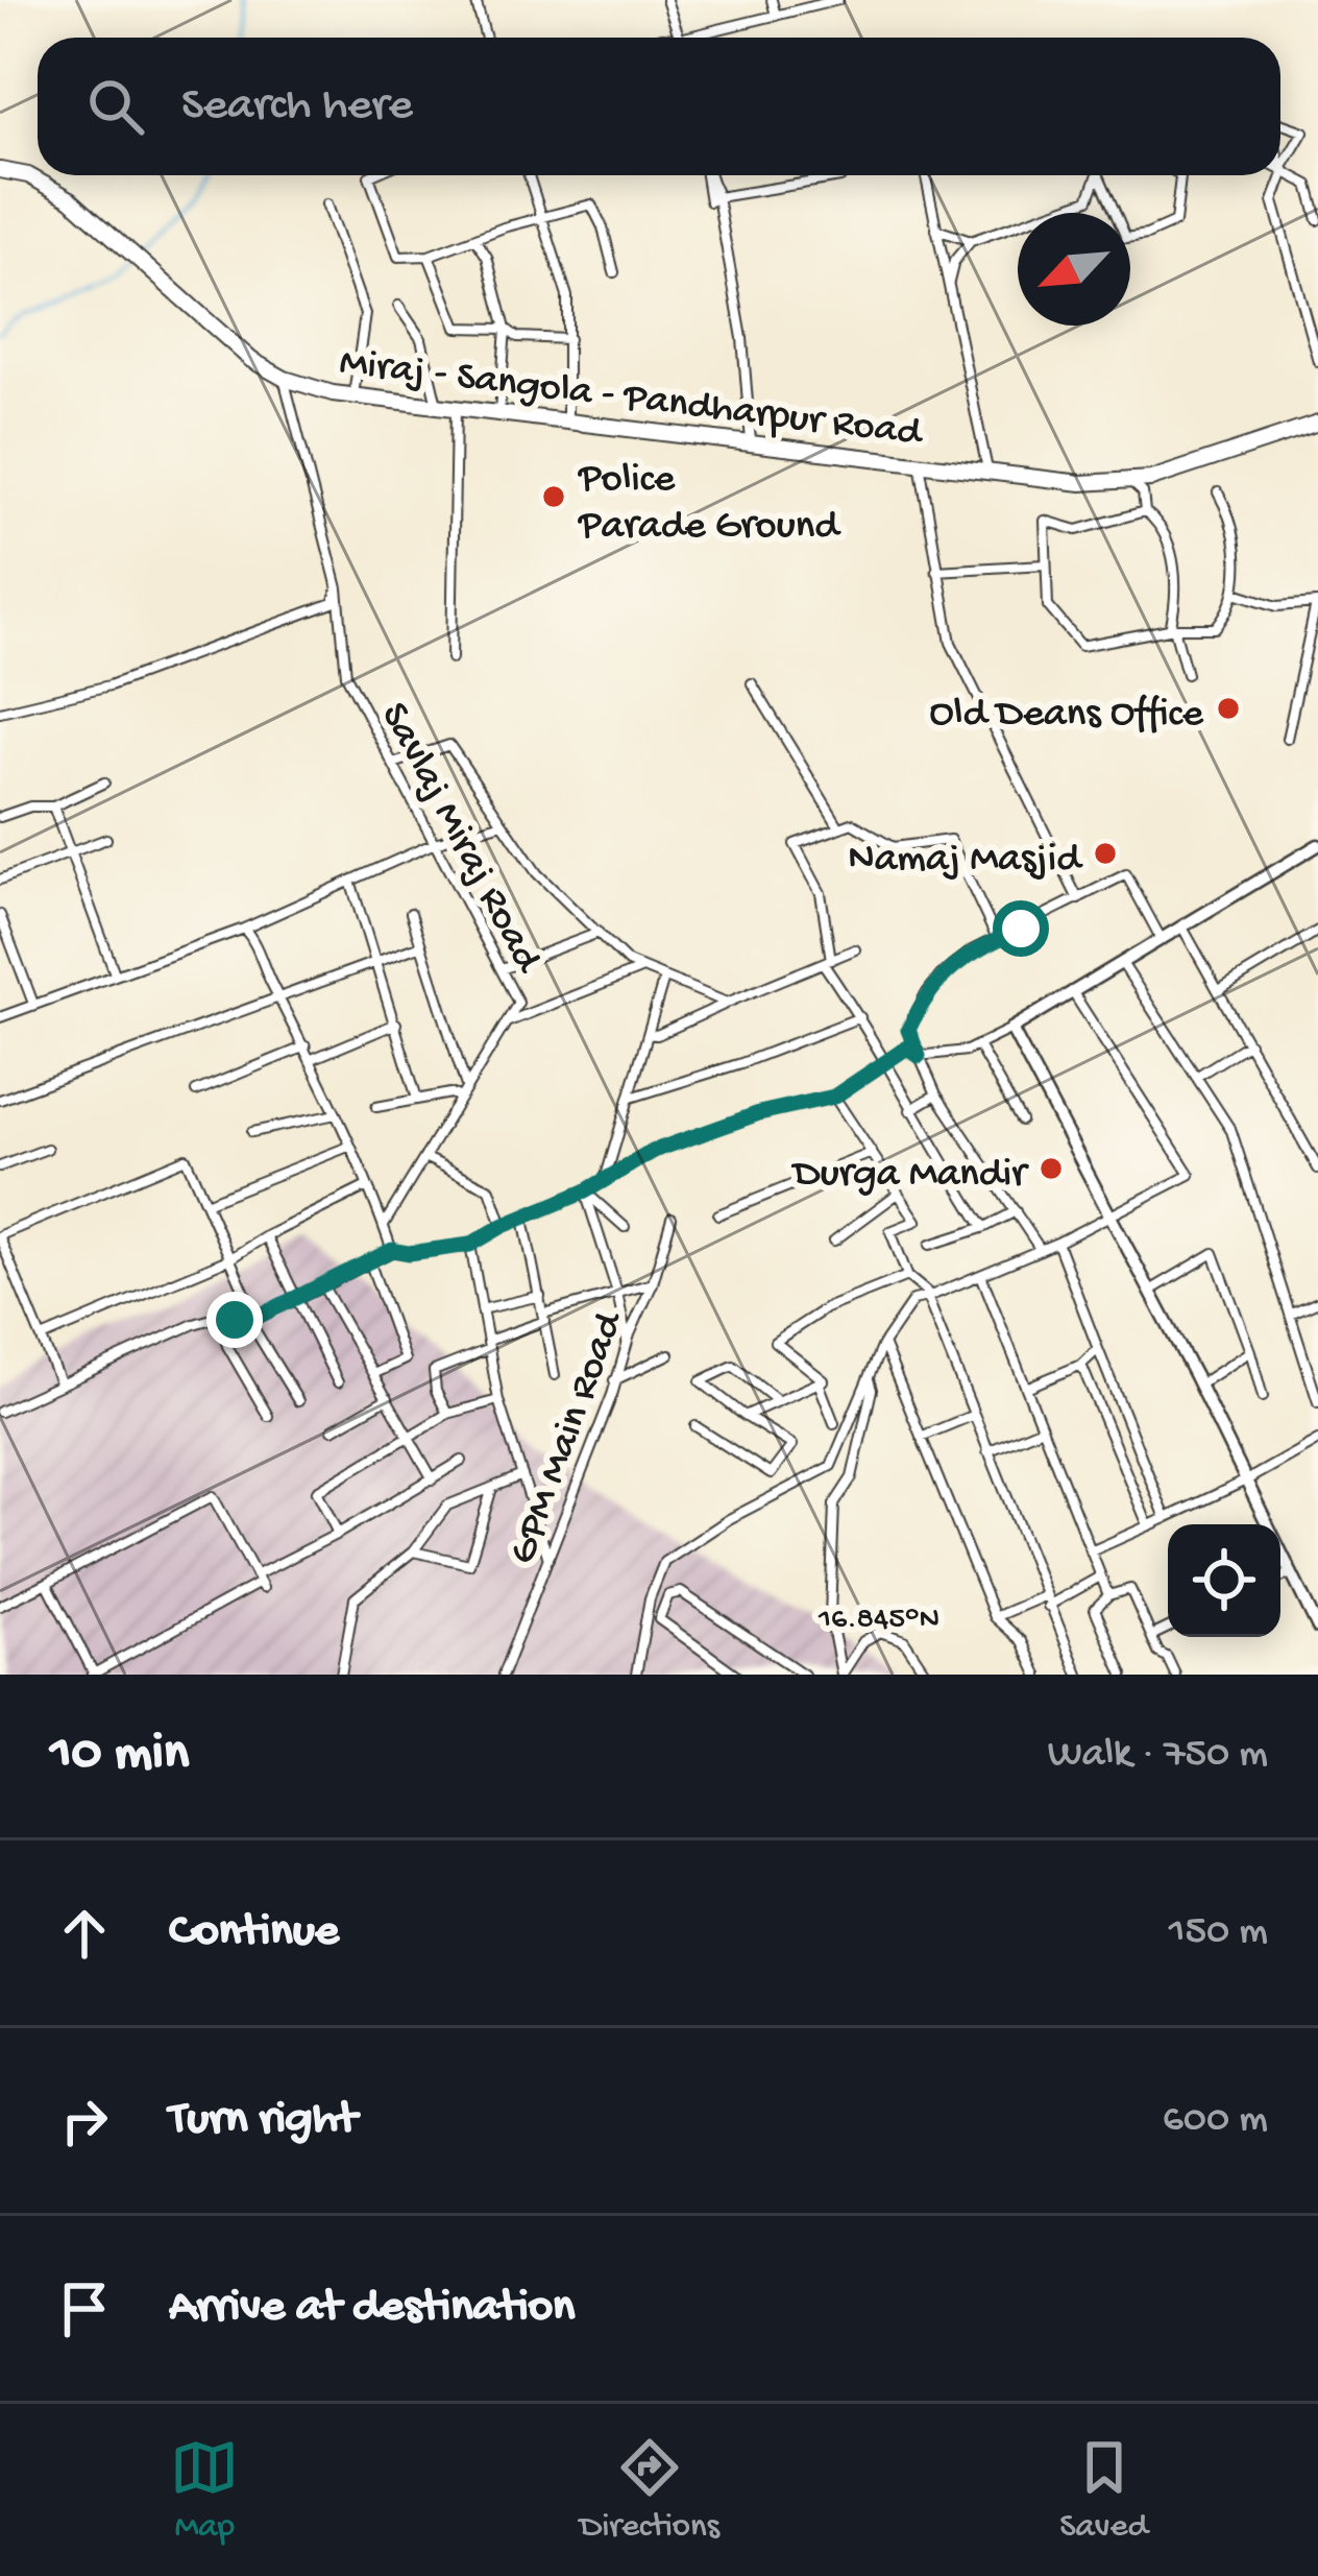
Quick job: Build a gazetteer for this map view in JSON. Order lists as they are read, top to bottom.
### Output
{
  "streets": {
    "highway": ["Miraj - Sangola - Pandharpur Road"],
    "street": ["Savlaj Miraj Road", "GPM Main Road"]
  },
  "crossings": [
    ["Miraj - Sangola - Pandharpur Road", "Savlaj Miraj Road"]
  ],
  "places": [
    "Police Parade Ground",
    "Old Deans Office",
    "Namaj Masjid",
    "Durga Mandir"
  ],
  "north": "bottom left",
  "page": {
    "search": "Search here",
    "heading": ["10 min", "Walk · 750 m"],
    "list": [
      ["Continue", "150 m"],
      ["Turn right", "600 m"],
      "Arrive at destination"
    ],
    "nav": ["Map", "Directions", "Saved"]
  },
  "coordinates": ["16.845°N"]
}
